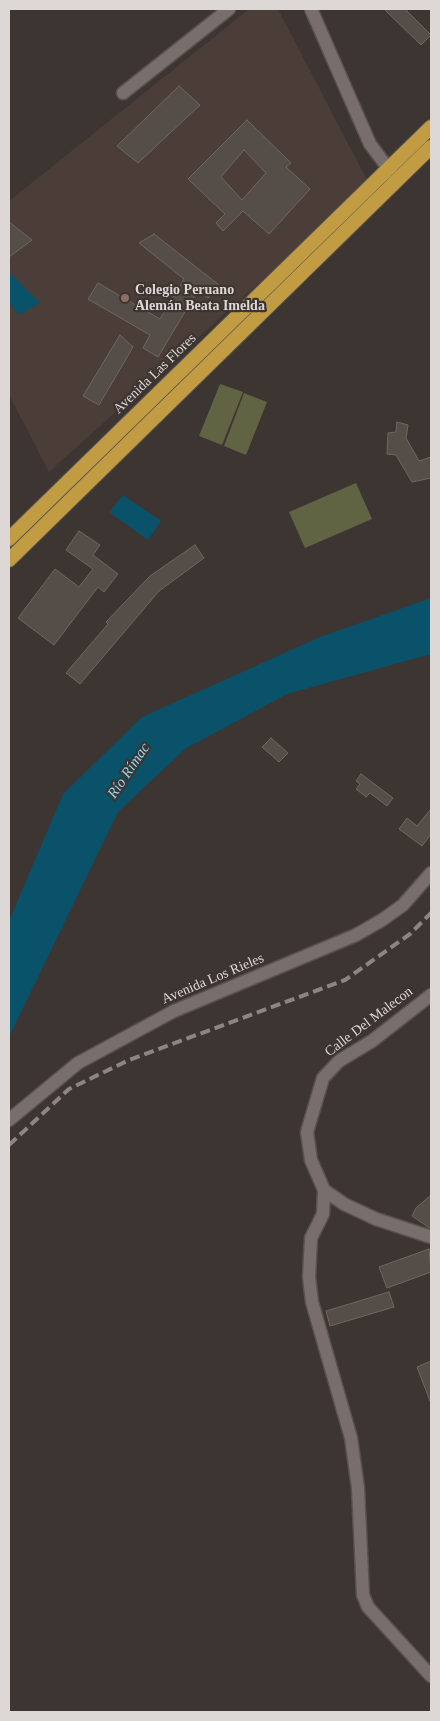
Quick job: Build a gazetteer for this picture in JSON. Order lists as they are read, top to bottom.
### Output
{
  "streets": {
    "highway": ["Avenida Las Flores"],
    "street": ["Avenida Los Rieles", "Calle Del Malecon"]
  },
  "water": ["Río Rímac"],
  "places": ["Colegio Peruano Alemán Beata Imelda"]
}
